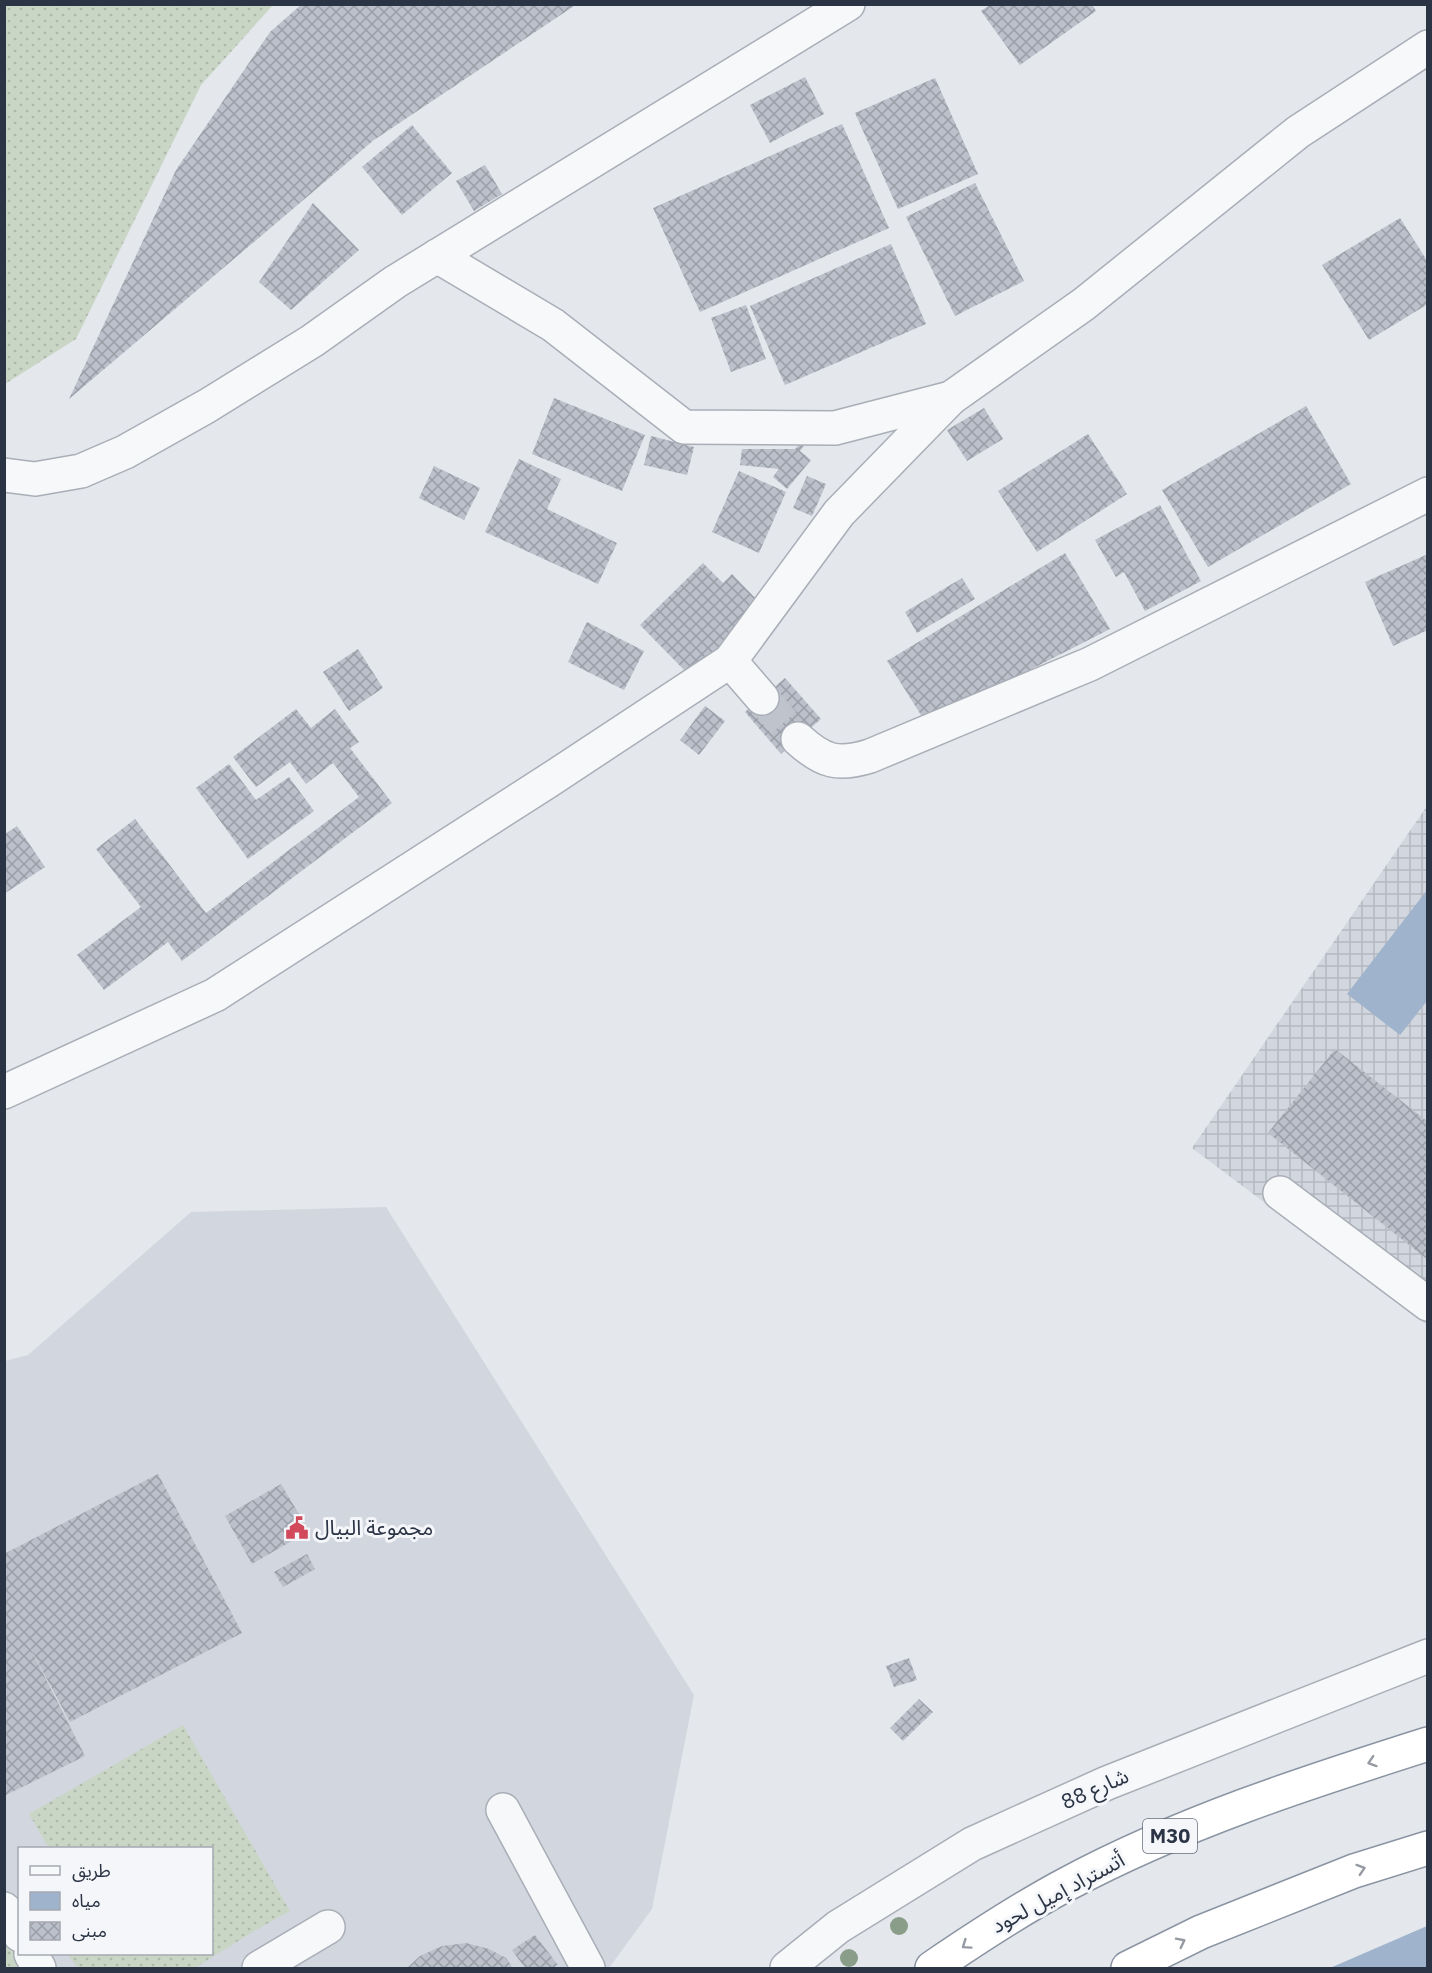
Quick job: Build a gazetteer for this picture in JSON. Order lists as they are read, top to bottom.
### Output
{
  "streets": {
    "highway": ["M30", "أتستراد إميل لحود"],
    "street": ["شارع 88"]
  },
  "places": {
    "public building": ["مجموعة البيال"]
  },
  "legend": ["طريق", "مياه", "مبنى"]
}
